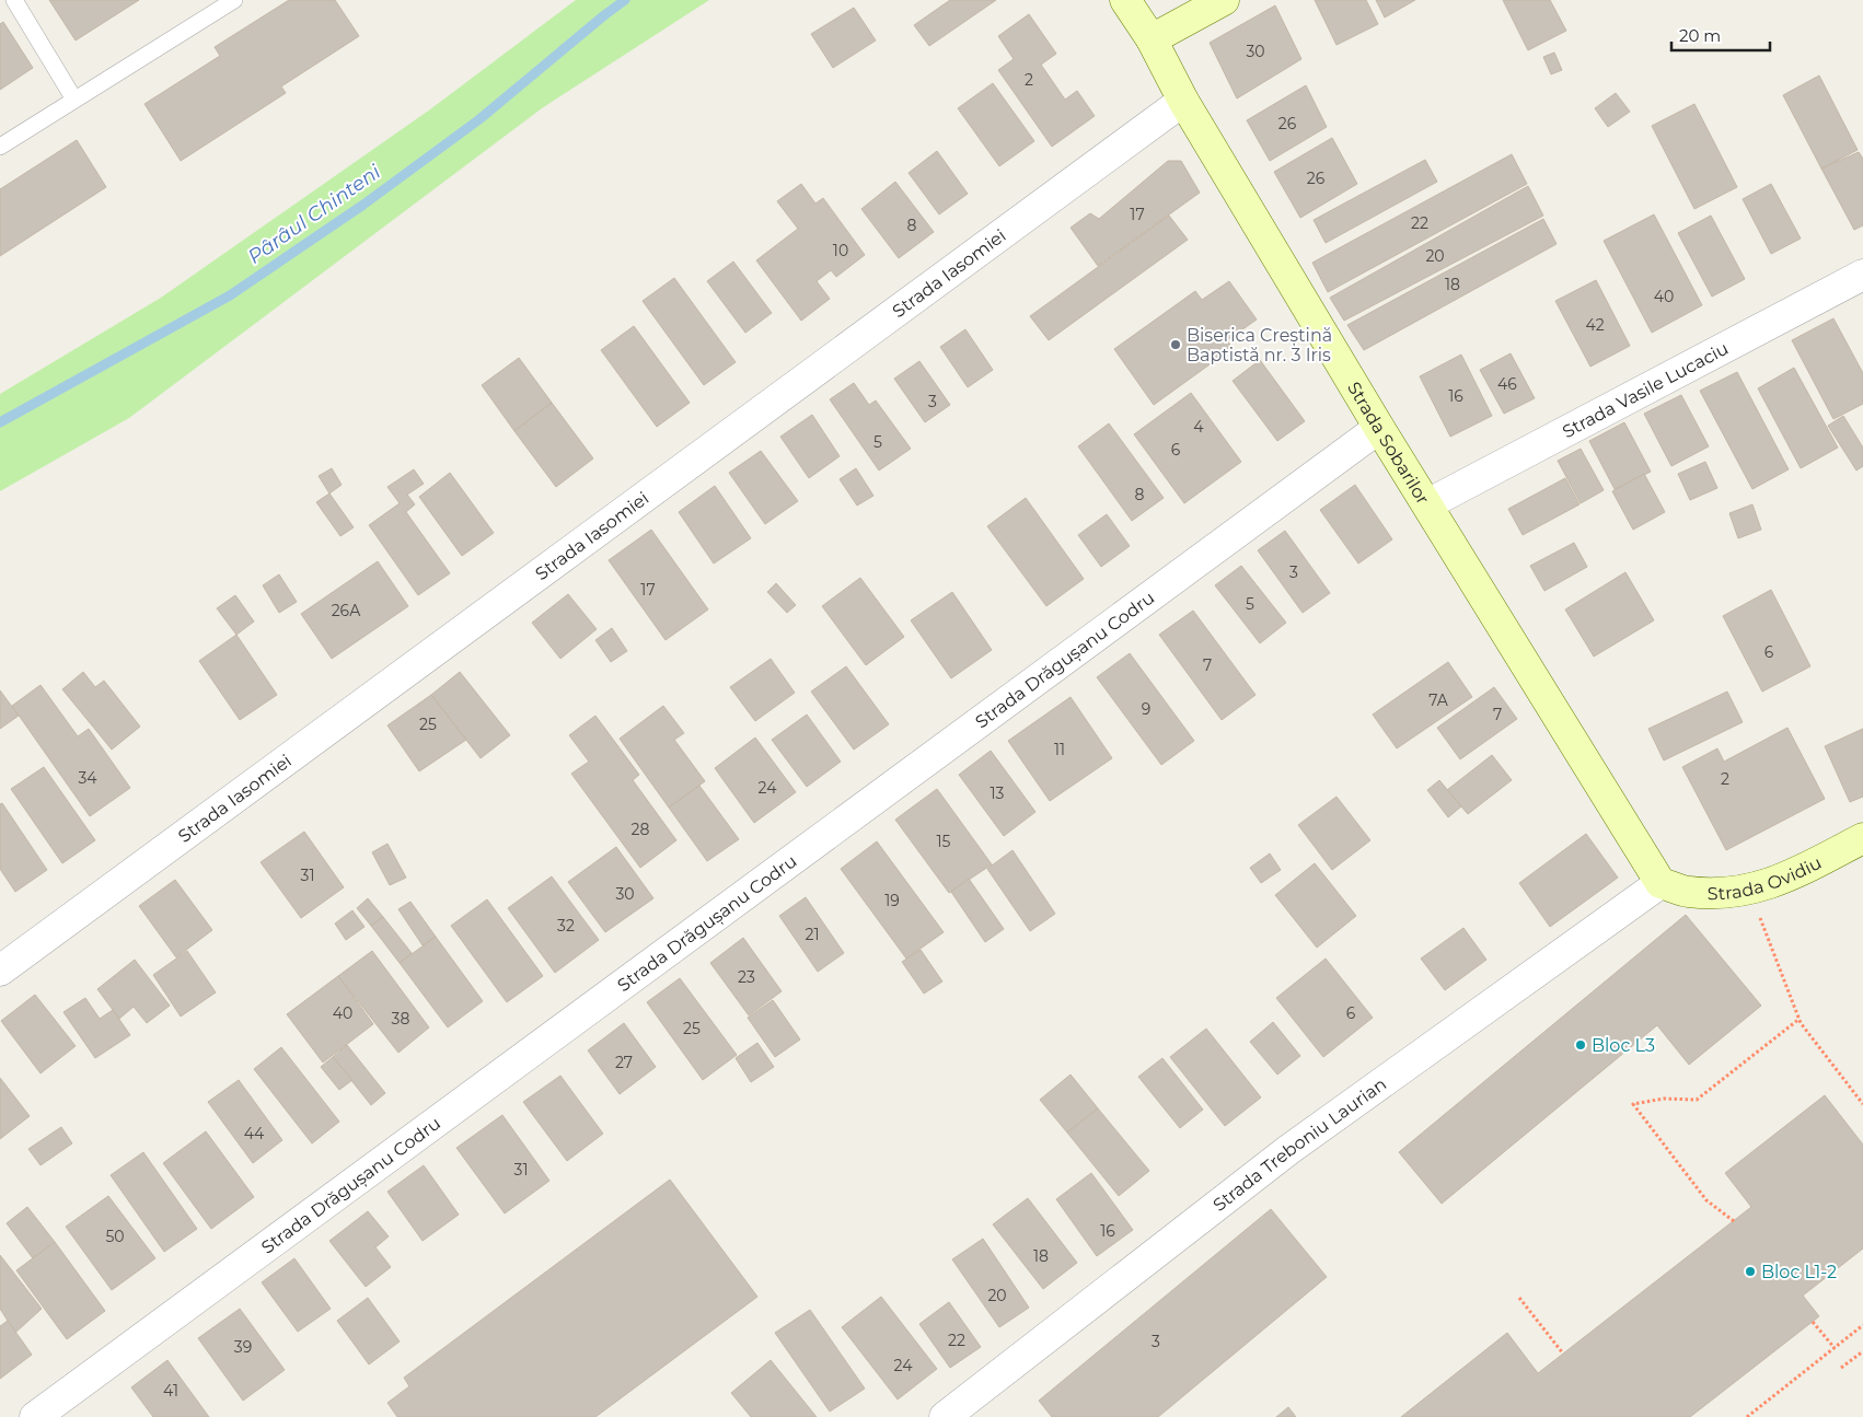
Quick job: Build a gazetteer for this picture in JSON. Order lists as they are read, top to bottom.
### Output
{
  "streets": {
    "street": [
      "Strada Iasomiei",
      "Strada Vasile Lucaciu",
      "Strada Sobarilor",
      "Strada Drăgușanu Codru",
      "Strada Ovidiu",
      "Strada Treboniu Laurian"
    ]
  },
  "crossings": [
    ["Strada Iasomiei", "Strada Sobarilor"],
    ["Strada Vasile Lucaciu", "Strada Sobarilor"],
    ["Strada Sobarilor", "Strada Drăgușanu Codru"],
    ["Strada Sobarilor", "Strada Ovidiu"],
    ["Strada Sobarilor", "Strada Treboniu Laurian"],
    ["Strada Ovidiu", "Strada Treboniu Laurian"]
  ],
  "water": ["Pârâul Chinteni"],
  "places": ["Biserica Creștină Baptistă nr. 3 Iris", "Bloc L3", "Bloc L1-2"],
  "house_numbers": [
    "30",
    "2",
    "26",
    "26",
    "17",
    "22",
    "8",
    "10",
    "20",
    "18",
    "40",
    "42",
    "46",
    "16",
    "3",
    "4",
    "5",
    "6",
    "8",
    "3",
    "17",
    "5",
    "26A",
    "6",
    "7",
    "7A",
    "9",
    "7",
    "25",
    "11",
    "34",
    "2",
    "24",
    "13",
    "28",
    "15",
    "31",
    "30",
    "19",
    "32",
    "21",
    "23",
    "40",
    "6",
    "38",
    "25",
    "27",
    "44",
    "31",
    "16",
    "50",
    "18",
    "20",
    "22",
    "3",
    "39",
    "24",
    "41"
  ],
  "scale_bar": "20 m"
}
